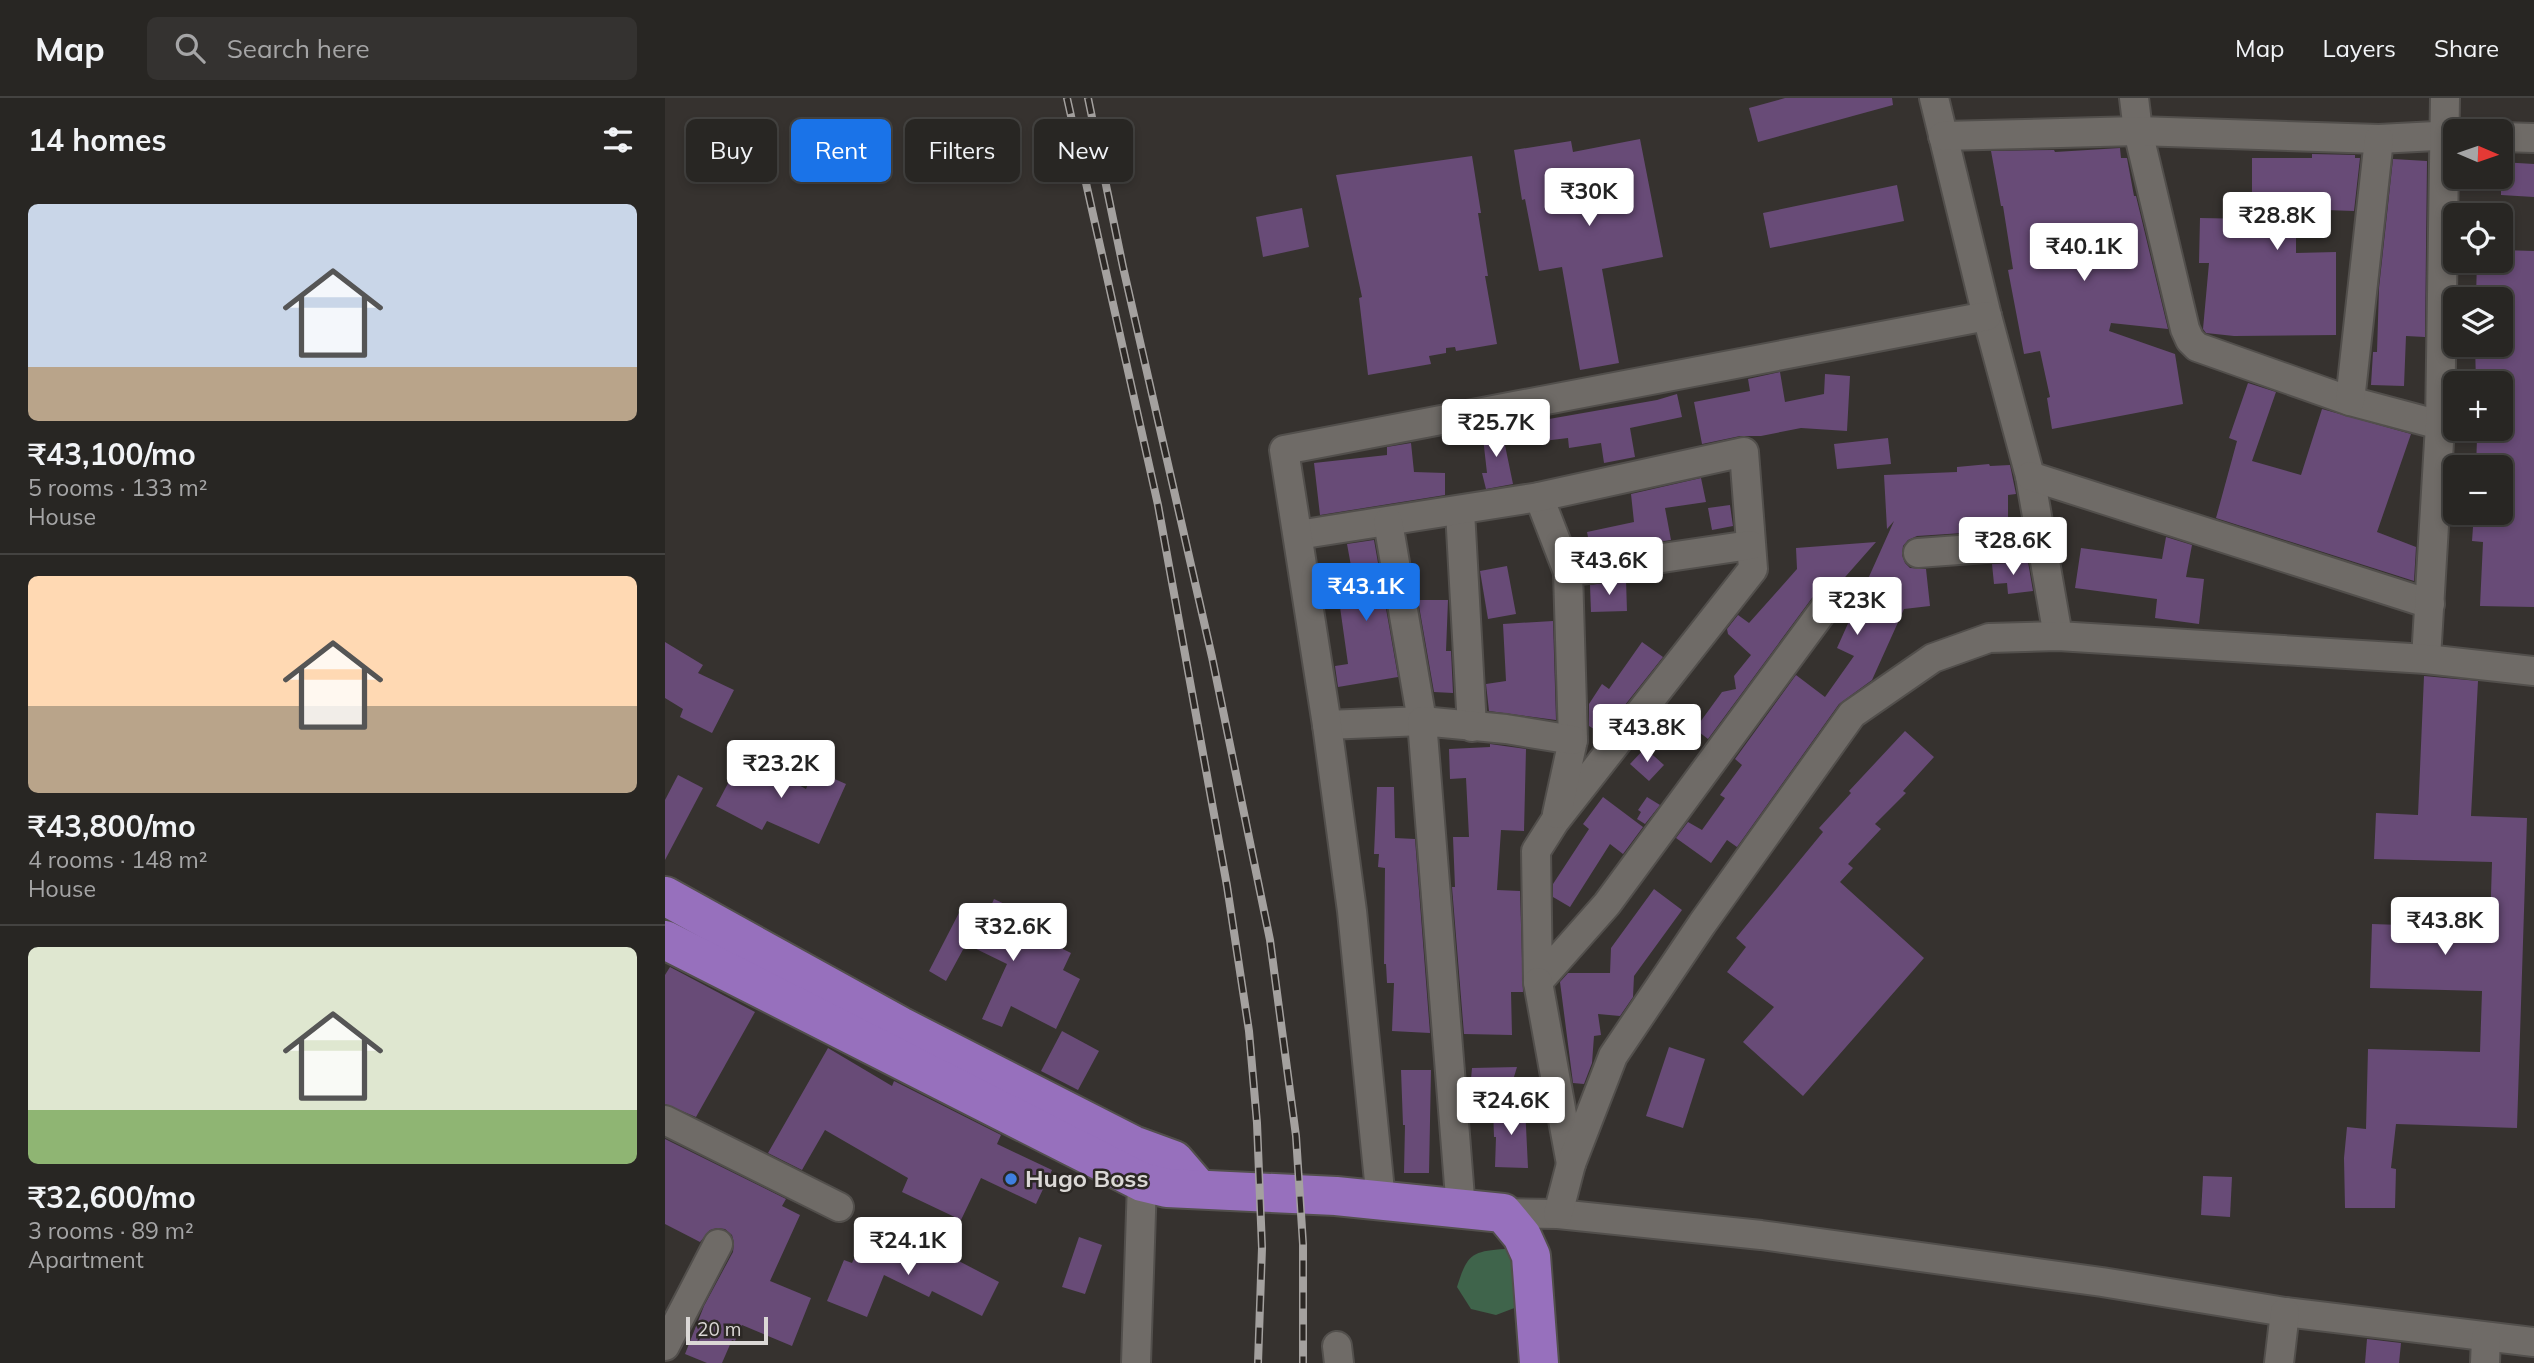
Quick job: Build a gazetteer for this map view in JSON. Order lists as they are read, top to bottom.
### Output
{
  "places": ["Hugo Boss"],
  "scale_bar": "20 m",
  "north": "right",
  "page": {
    "header": "Map",
    "search": "Search here",
    "nav": ["Map", "Layers", "Share"],
    "heading": "14 homes",
    "map_buttons": ["+", "−"],
    "chip": [
      "Buy",
      "Rent",
      "Filters",
      "New"
    ],
    "price": [
      "₹30K",
      "₹28.8K",
      "₹40.1K",
      "₹25.7K",
      "₹28.6K",
      "₹43.6K",
      "₹43.1K",
      "₹23K",
      "₹43.8K",
      "₹23.2K",
      "₹43.8K",
      "₹32.6K",
      "₹24.6K",
      "₹24.1K"
    ],
    "list": [
      {
        "name": "₹43,100/mo",
        "note": "5 rooms · 133 m² · House"
      },
      {
        "name": "₹43,800/mo",
        "note": "4 rooms · 148 m² · House"
      },
      {
        "name": "₹32,600/mo",
        "note": "3 rooms · 89 m² · Apartment"
      }
    ],
    "scale": "20 m"
  }
}
